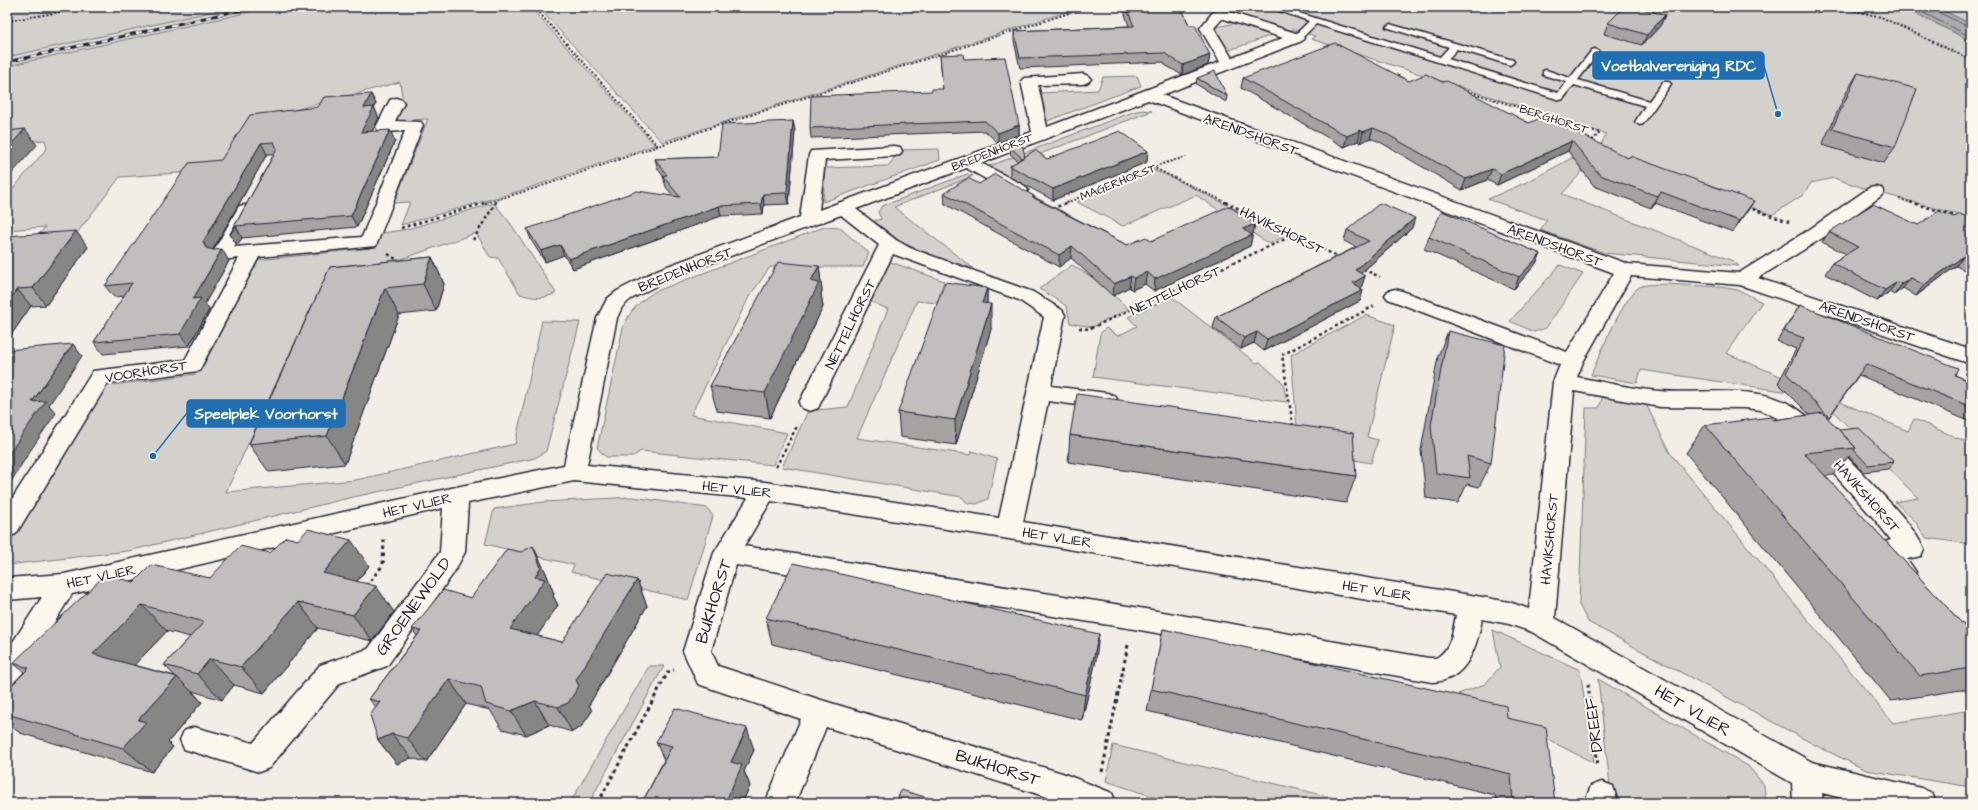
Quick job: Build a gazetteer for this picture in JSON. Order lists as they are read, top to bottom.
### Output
{
  "streets": {
    "street": [
      "ARENDSHORST",
      "BREDENHORST",
      "HAVIKSHORST",
      "NETTELHORST",
      "VOORHORST",
      "HET VLIER",
      "BUKHORST",
      "GROENEWOLD"
    ],
    "path": ["BERGHORST", "MAGERHORST", "DREEF"]
  },
  "crossings": [
    ["ARENDSHORST", "BREDENHORST"],
    ["ARENDSHORST", "HAVIKSHORST"],
    ["BREDENHORST", "HET VLIER"],
    ["MAGERHORST", "HAVIKSHORST"],
    ["HAVIKSHORST", "NETTELHORST"],
    ["HAVIKSHORST", "HET VLIER"],
    ["HET VLIER", "BUKHORST"],
    ["HET VLIER", "GROENEWOLD"],
    ["HET VLIER", "DREEF"]
  ],
  "places": ["Voetbalvereniging RDC", "Speelplek Voorhorst"]
}
